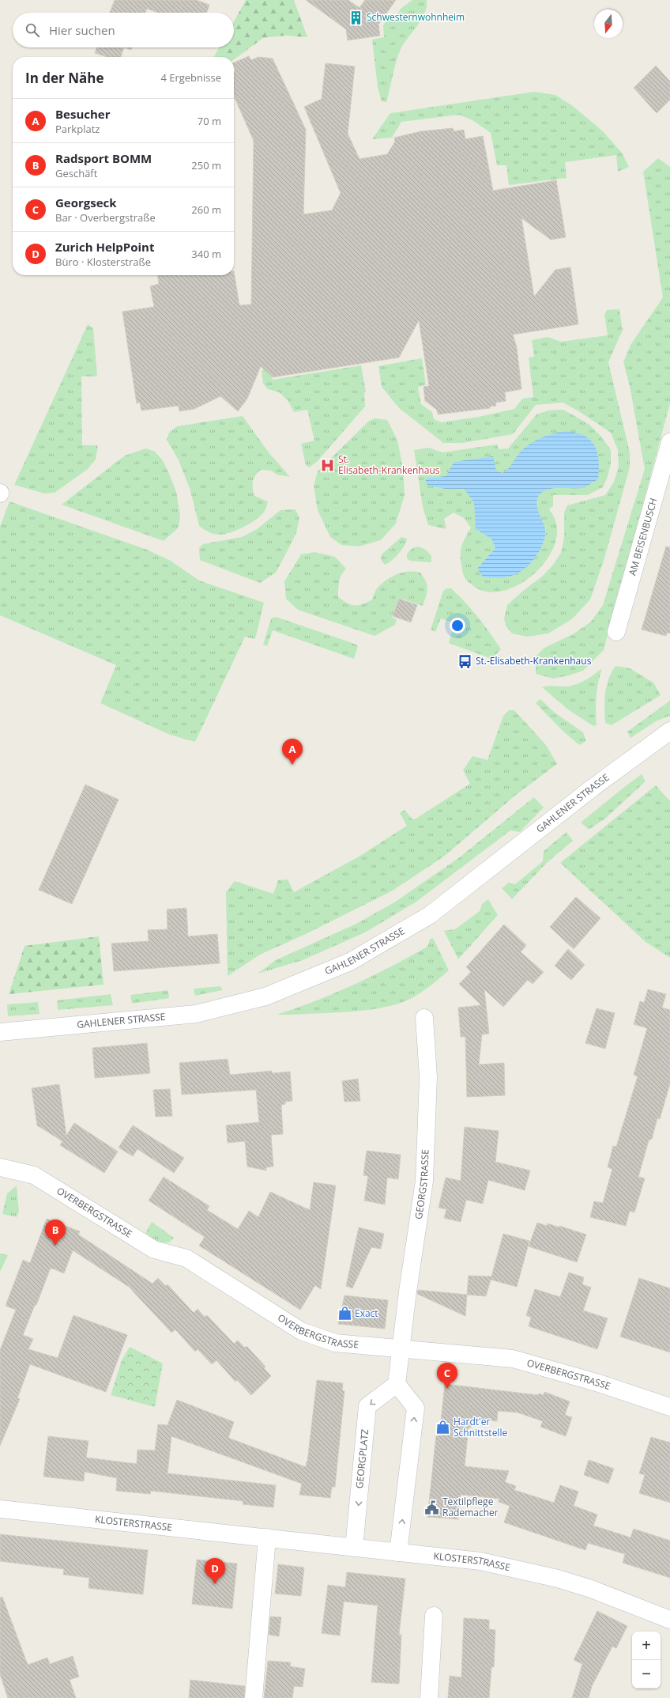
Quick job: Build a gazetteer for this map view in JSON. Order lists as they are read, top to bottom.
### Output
{
  "streets": {
    "street": [
      "AM BEISENBUSCH",
      "GAHLENER STRASSE",
      "GEORGSTRASSE",
      "OVERBERGSTRASSE",
      "GEORGPLATZ",
      "KLOSTERSTRASSE"
    ]
  },
  "crossings": [
    ["GEORGSTRASSE", "OVERBERGSTRASSE"],
    ["GEORGPLATZ", "KLOSTERSTRASSE"]
  ],
  "places": {
    "building": ["Schwesternwohnheim"],
    "hospital": ["St. Elisabeth-Krankenhaus"],
    "bus stop": ["St.-Elisabeth-Krankenhaus"],
    "shop": ["Exact", "Hardt'er Schnittstelle"],
    "public building": ["Textilpflege Rademacher"]
  },
  "north": "bottom",
  "page": {
    "search": "Hier suchen",
    "heading": ["In der Nähe", "4 Ergebnisse"],
    "list": [
      {
        "mark": "A",
        "name": "Besucher",
        "note": "Parkplatz",
        "value": "70 m"
      },
      {
        "mark": "B",
        "name": "Radsport BOMM",
        "note": "Geschäft",
        "value": "250 m"
      },
      {
        "mark": "C",
        "name": "Georgseck",
        "note": "Bar · Overbergstraße",
        "value": "260 m"
      },
      {
        "mark": "D",
        "name": "Zurich HelpPoint",
        "note": "Büro · Klosterstraße",
        "value": "340 m"
      }
    ],
    "pins": [
      "A",
      "B",
      "C",
      "D"
    ],
    "map_buttons": ["+", "−"]
  }
}
